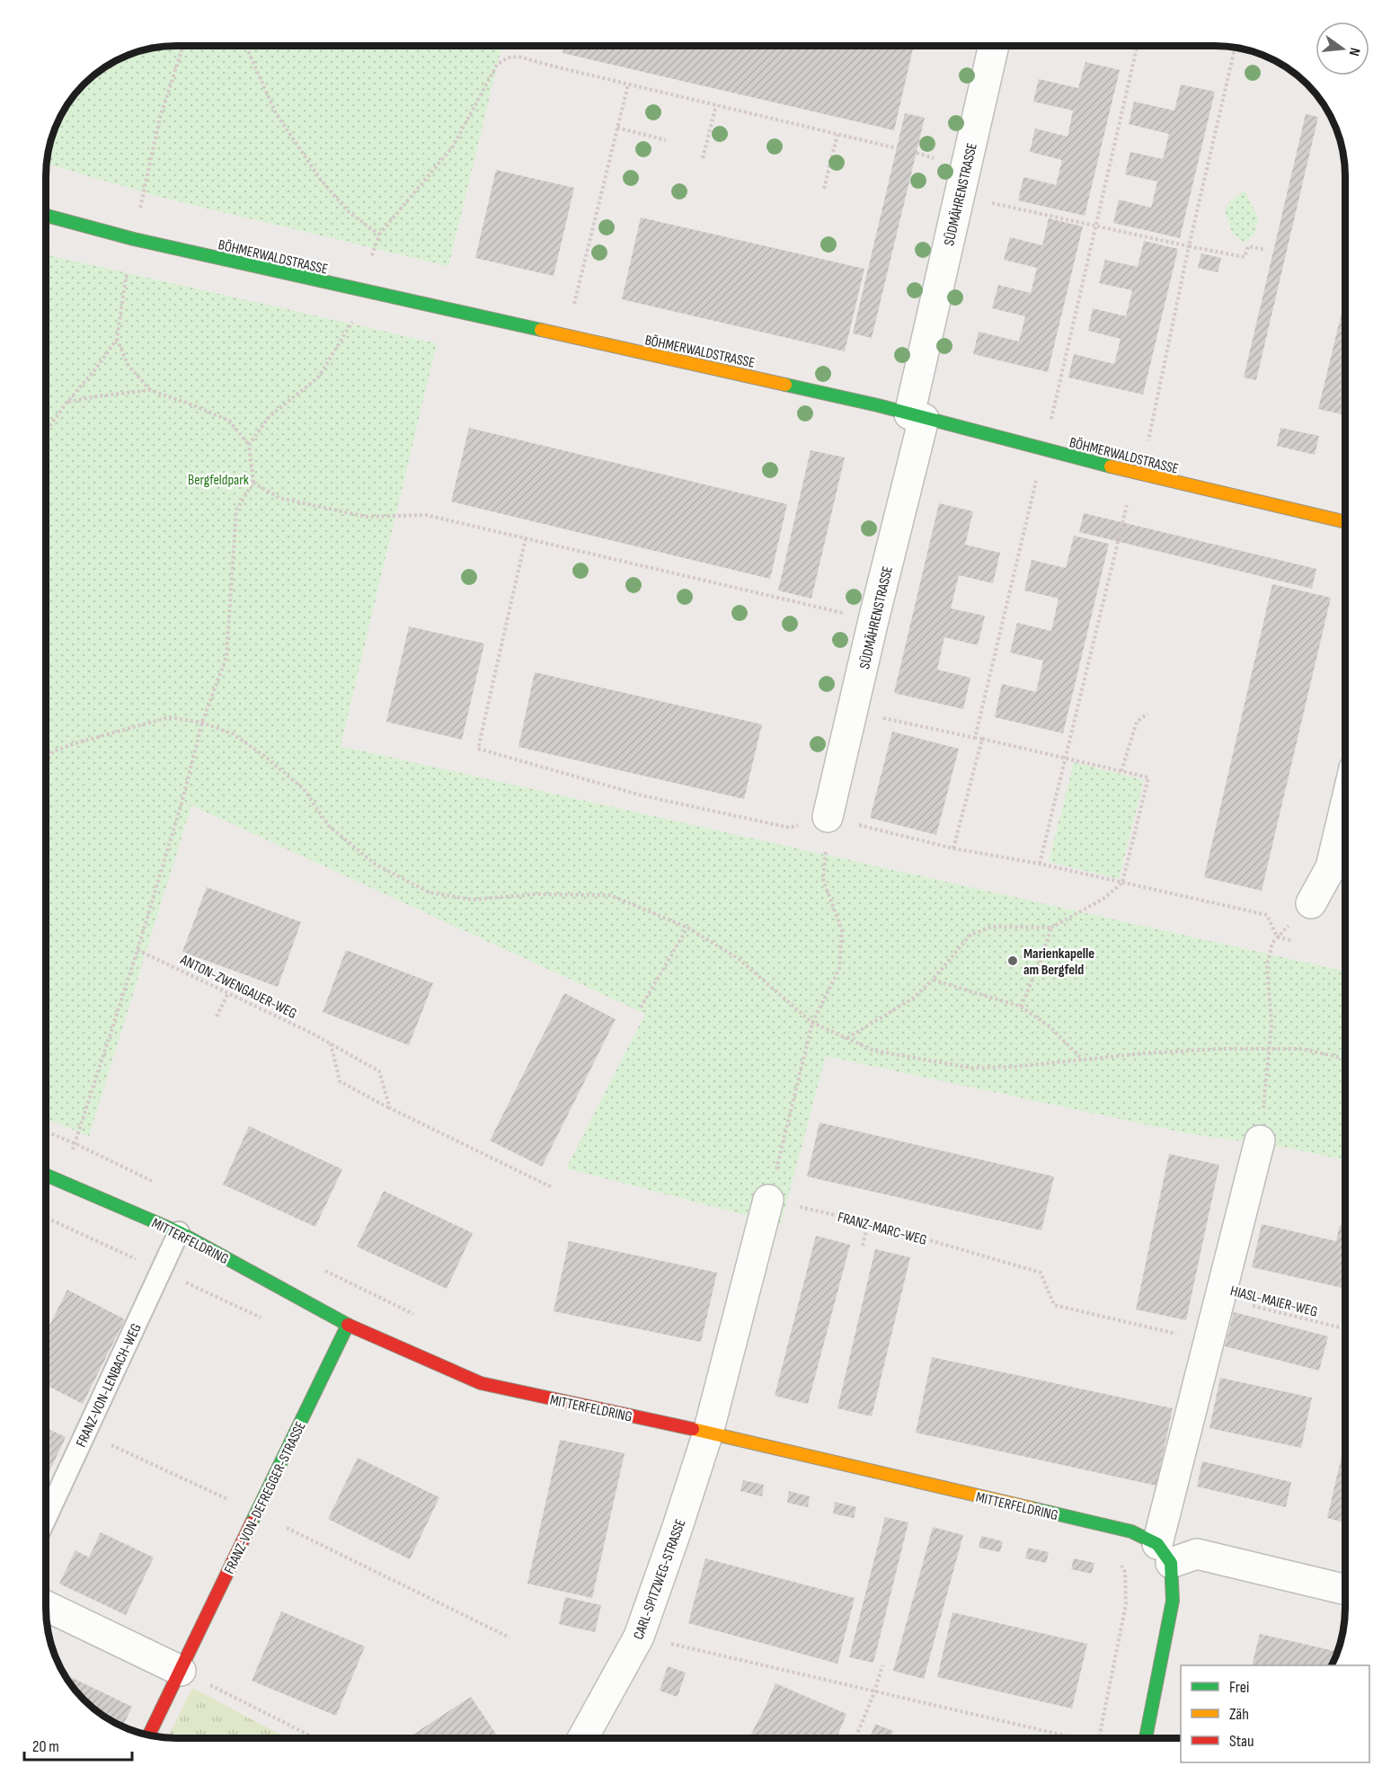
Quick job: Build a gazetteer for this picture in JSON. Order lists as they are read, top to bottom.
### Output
{
  "streets": {
    "street": [
      "SÜDMÄHRENSTRASSE",
      "BÖHMERWALDSTRASSE",
      "MITTERFELDRING",
      "FRANZ-VON-DEFREGGER-STRASSE",
      "CARL-SPITZWEG-STRASSE"
    ],
    "lane": ["FRANZ-VON-LENBACH-WEG"],
    "path": ["ANTON-ZWENGAUER-WEG", "FRANZ-MARC-WEG", "HIASL-MAIER-WEG"]
  },
  "crossings": [
    ["SÜDMÄHRENSTRASSE", "BÖHMERWALDSTRASSE"],
    ["MITTERFELDRING", "FRANZ-VON-LENBACH-WEG"],
    ["MITTERFELDRING", "FRANZ-VON-DEFREGGER-STRASSE"],
    ["MITTERFELDRING", "CARL-SPITZWEG-STRASSE"]
  ],
  "parks": ["Bergfeldpark"],
  "places": ["Marienkapelle am Bergfeld"],
  "legend": ["Frei", "Zäh", "Stau"],
  "scale_bar": "20 m",
  "north": "right"
}
